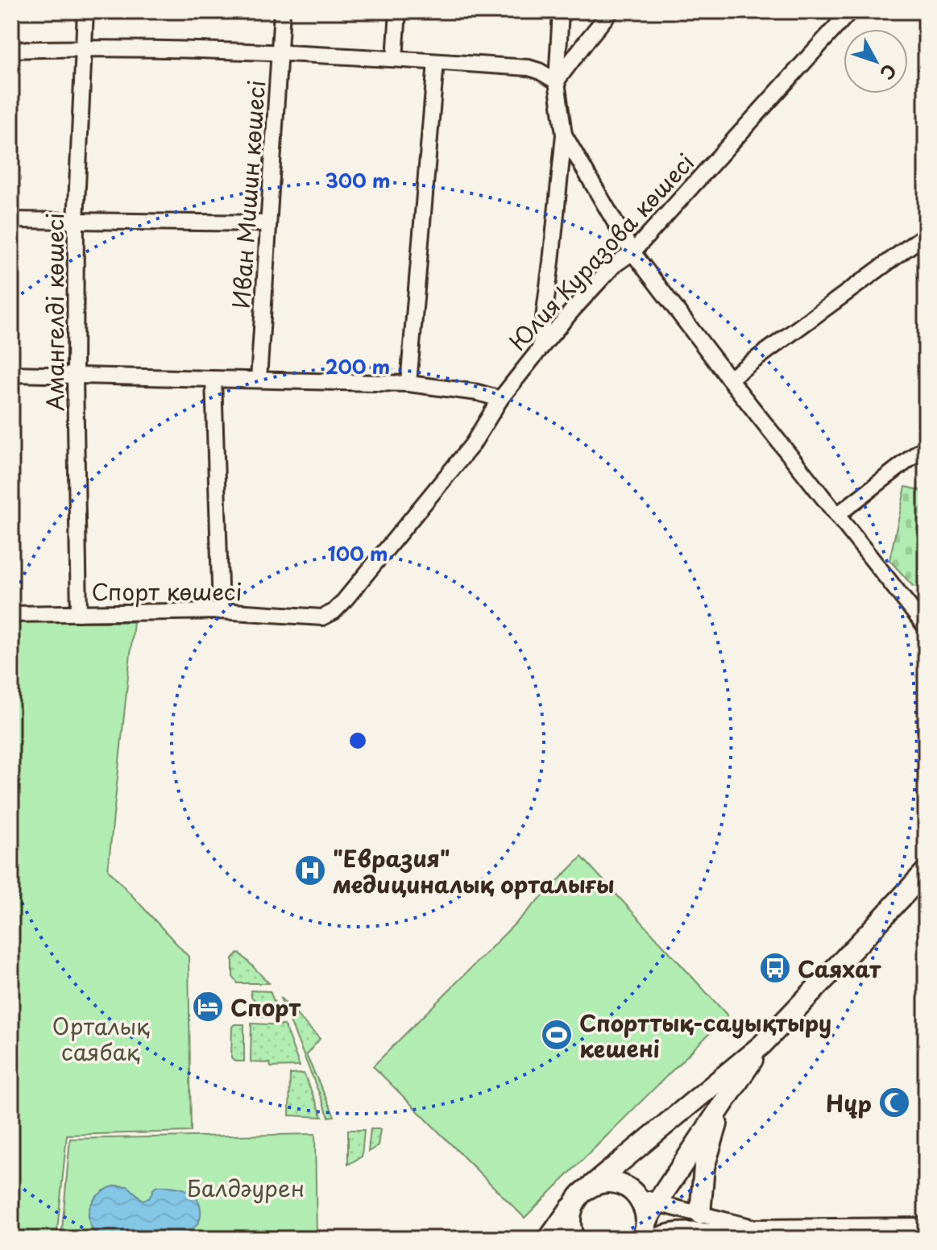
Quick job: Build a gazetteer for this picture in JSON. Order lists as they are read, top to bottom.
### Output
{
  "streets": {
    "street": [
      "Иван Мишин көшесі",
      "Юлия Куразова көшесі",
      "Амангелді көшесі",
      "Спорт көшесі"
    ]
  },
  "crossings": [
    ["Юлия Куразова көшесі", "Спорт көшесі"],
    ["Амангелді көшесі", "Спорт көшесі"]
  ],
  "parks": ["Орталық саябақ", "Балдәурен"],
  "places": {
    "hospital": ["\"Евразия\" медициналық орталығы"],
    "bus stop": ["Саяхат"],
    "hotel": ["Спорт"],
    "sports": ["Спорттық-сауықтыру кешені"],
    "mosque": ["Нұр"]
  },
  "north": "bottom right",
  "rings": ["300 m", "200 m", "100 m"]
}
